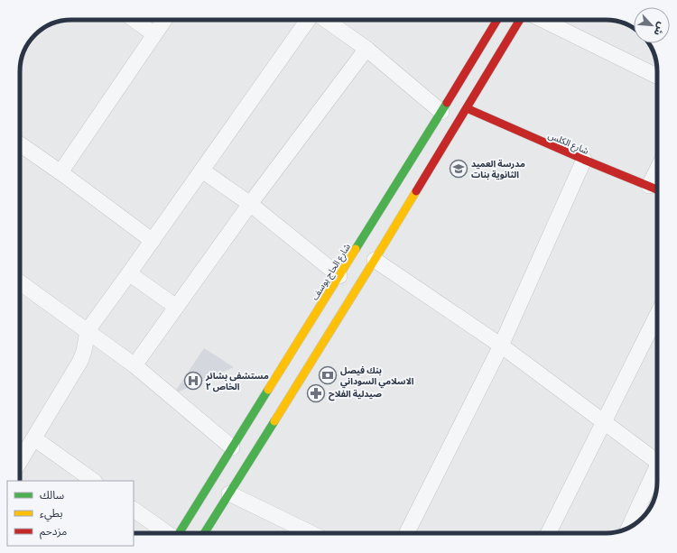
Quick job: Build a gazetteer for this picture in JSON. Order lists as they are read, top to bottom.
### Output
{
  "streets": {
    "main road": ["شارع الكلس", "شارع الحاج يوسف"]
  },
  "places": {
    "school or university": ["مدرسة العميد الثانوية بنات"],
    "bank": ["بنك فيصل الاسلامي السوداني"],
    "hospital": ["مستشفى بشائر الخاص ٢"],
    "pharmacy": ["صيدلية الفلاح"]
  },
  "legend": ["سالك", "بطيء", "مزدحم"],
  "north": "bottom right"
}
